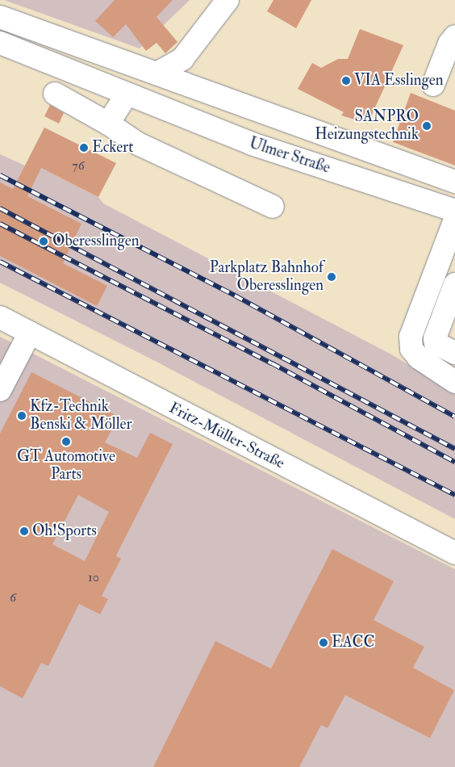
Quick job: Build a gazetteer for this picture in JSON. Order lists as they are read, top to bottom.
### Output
{
  "streets": {
    "main road": ["Ulmer Straße", "Fritz-Müller-Straße"]
  },
  "places": [
    "VIA Esslingen",
    "SANPRO Heizungstechnik",
    "Eckert",
    "Oberesslingen",
    "Parkplatz Bahnhof Oberesslingen",
    "Kfz-Technik Benski & Möller",
    "GT Automotive Parts",
    "Oh!Sports",
    "EACC"
  ],
  "house_numbers": ["76", "10", "6"]
}
